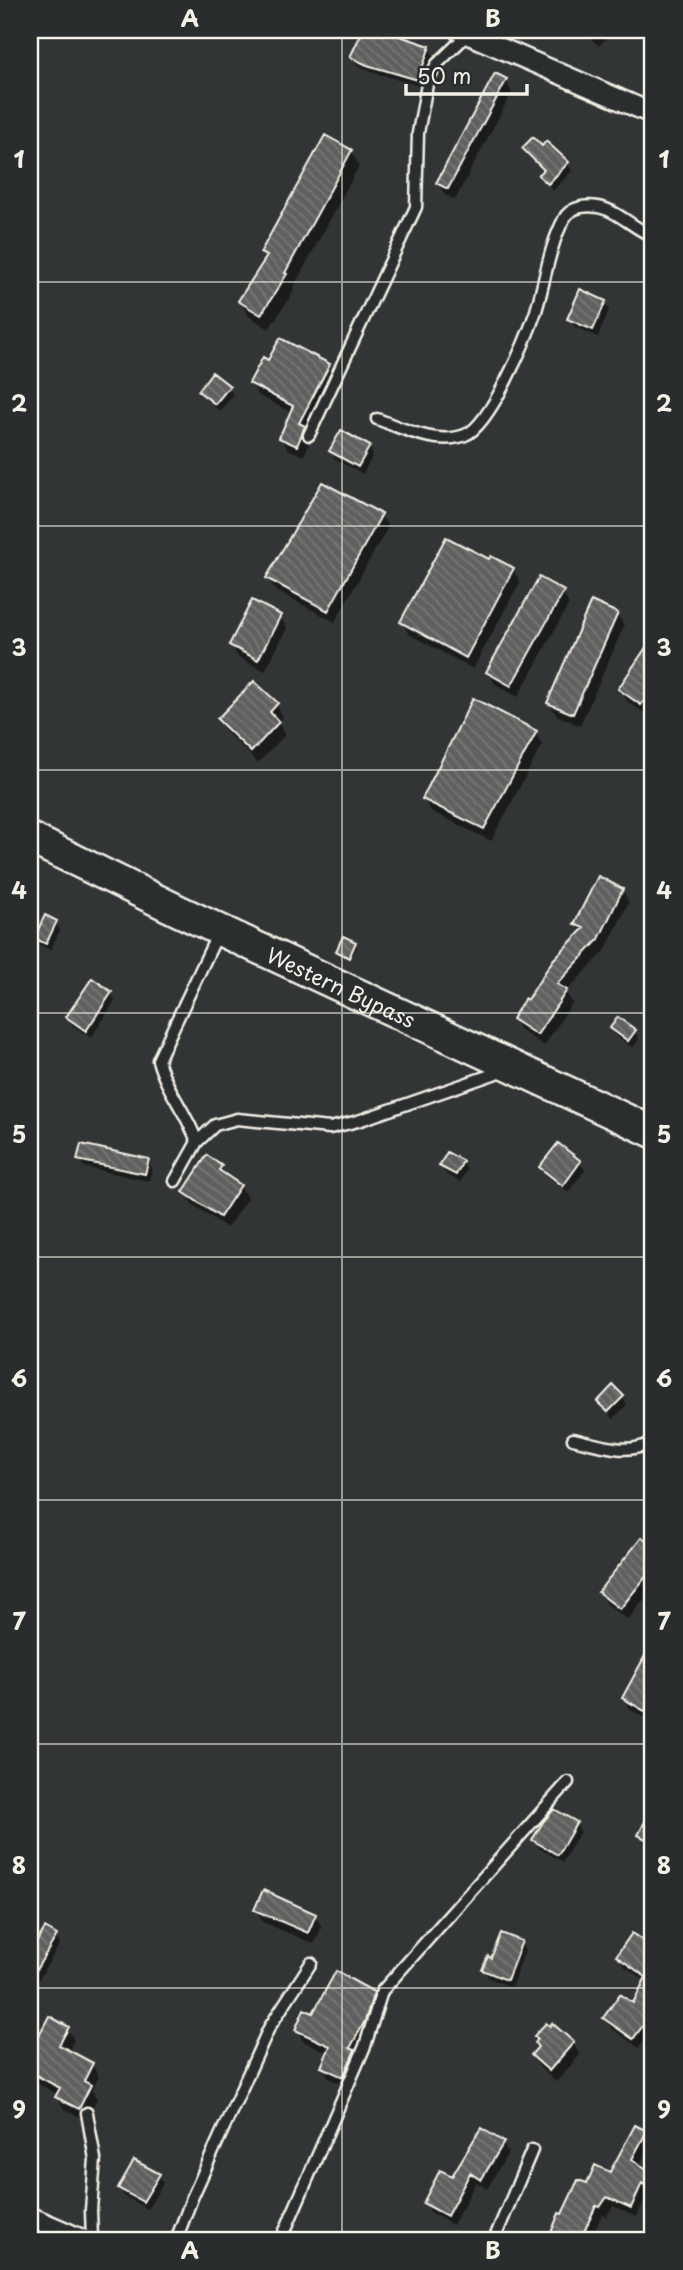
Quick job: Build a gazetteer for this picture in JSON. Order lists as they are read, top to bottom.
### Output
{
  "streets": {
    "main road": ["Western Bypass"]
  },
  "scale_bar": "50 m",
  "grid": {
    "columns": ["A", "B"],
    "rows": [
      "1",
      "2",
      "3",
      "4",
      "5",
      "6",
      "7",
      "8",
      "9"
    ]
  }
}
